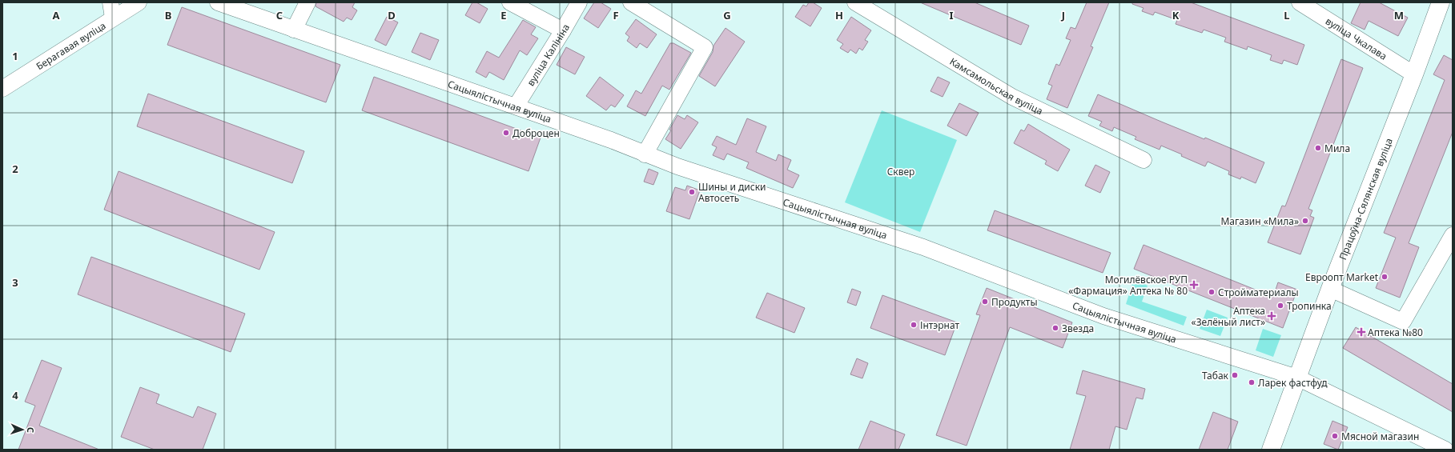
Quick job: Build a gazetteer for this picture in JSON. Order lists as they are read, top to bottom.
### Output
{
  "streets": {
    "main road": ["Працоўна-Сялянская вуліца"],
    "street": [
      "вуліца Чкалава",
      "Берагавая вуліца",
      "вуліца Калініна",
      "Камсамольская вуліца",
      "Сацыялістычная вуліца"
    ]
  },
  "crossings": [
    ["вуліца Чкалава", "Працоўна-Сялянская вуліца"],
    ["вуліца Калініна", "Сацыялістычная вуліца"],
    ["Сацыялістычная вуліца", "Працоўна-Сялянская вуліца"]
  ],
  "parks": ["Сквер"],
  "places": {
    "other": [
      "Доброцен",
      "Мила",
      "Шины и диски Автосеть",
      "Магазин «Мила»",
      "Евроопт Market",
      "Стройматериалы",
      "Продукты",
      "Тропинка",
      "Інтэрнат",
      "Звезда",
      "Табак",
      "Ларек фастфуд",
      "Мясной магазин"
    ],
    "health": ["Могилёвское РУП «Фармация» Аптека № 80", "Аптека «Зелёный лист»", "Аптека №80"]
  },
  "north": "right",
  "grid": {
    "columns": [
      "A",
      "B",
      "C",
      "D",
      "E",
      "F",
      "G",
      "H",
      "I",
      "J",
      "K",
      "L",
      "M"
    ],
    "rows": [
      "1",
      "2",
      "3",
      "4"
    ]
  }
}
